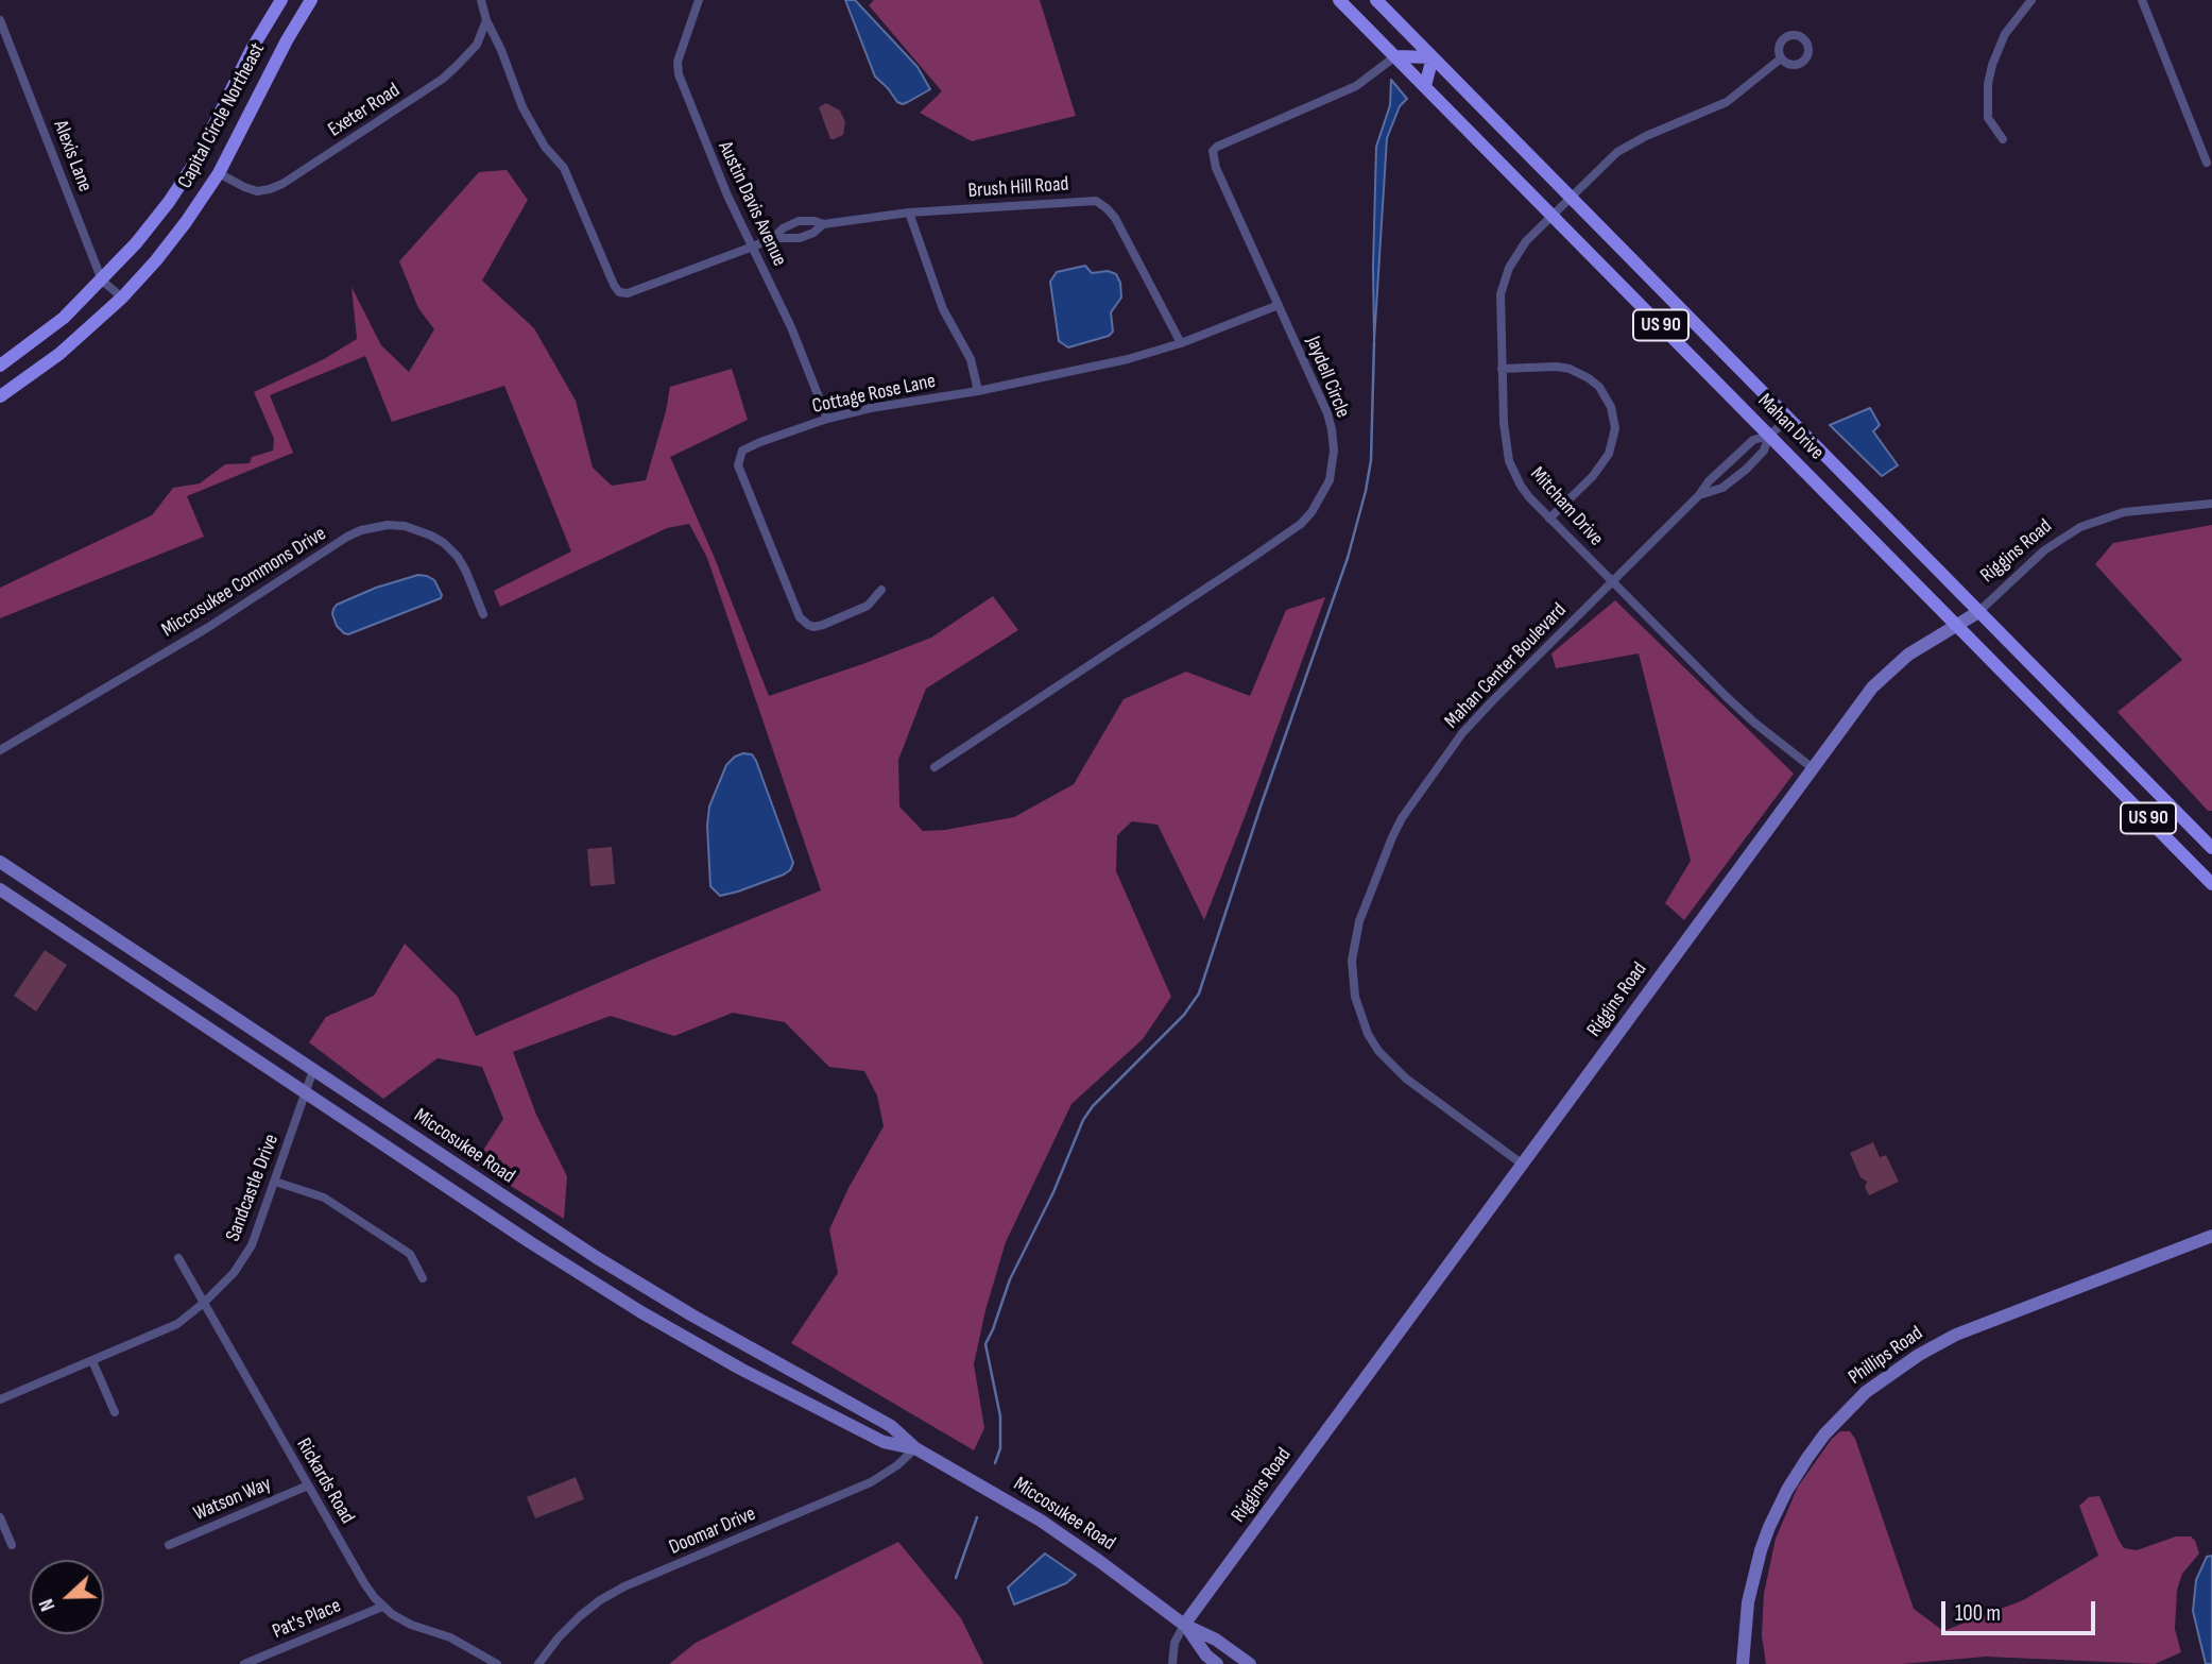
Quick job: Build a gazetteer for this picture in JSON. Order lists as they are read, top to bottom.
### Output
{
  "streets": {
    "main road": ["Capital Circle Northeast", "US 90", "Mahan Drive"],
    "street": [
      "Exeter Road",
      "Alexis Lane",
      "Brush Hill Road",
      "Austin Davis Avenue",
      "Jaydell Circle",
      "Cottage Rose Lane",
      "Mitcham Drive",
      "Riggins Road",
      "Miccosukee Commons Drive",
      "Mahan Center Boulevard",
      "Miccosukee Road",
      "Sandcastle Drive",
      "Phillips Road",
      "Rickards Road",
      "Watson Way",
      "Doomar Drive",
      "Pat's Place"
    ]
  },
  "crossings": [
    ["Exeter Road", "Capital Circle Northeast"],
    ["Exeter Road", "Brush Hill Road"],
    ["Capital Circle Northeast", "Alexis Lane"],
    ["Brush Hill Road", "Austin Davis Avenue"],
    ["Brush Hill Road", "Cottage Rose Lane"],
    ["Austin Davis Avenue", "Cottage Rose Lane"],
    ["Jaydell Circle", "Cottage Rose Lane"],
    ["Jaydell Circle", "Mahan Drive"],
    ["Mahan Drive", "Mitcham Drive"],
    ["Mahan Drive", "Riggins Road"],
    ["Mahan Drive", "Mahan Center Boulevard"],
    ["Mitcham Drive", "Riggins Road"],
    ["Mitcham Drive", "Mahan Center Boulevard"],
    ["Riggins Road", "Mahan Center Boulevard"],
    ["Riggins Road", "Miccosukee Road"],
    ["Miccosukee Road", "Sandcastle Drive"],
    ["Miccosukee Road", "Doomar Drive"],
    ["Sandcastle Drive", "Rickards Road"],
    ["Rickards Road", "Watson Way"],
    ["Rickards Road", "Pat's Place"]
  ],
  "scale_bar": "100 m",
  "north": "left"
}
